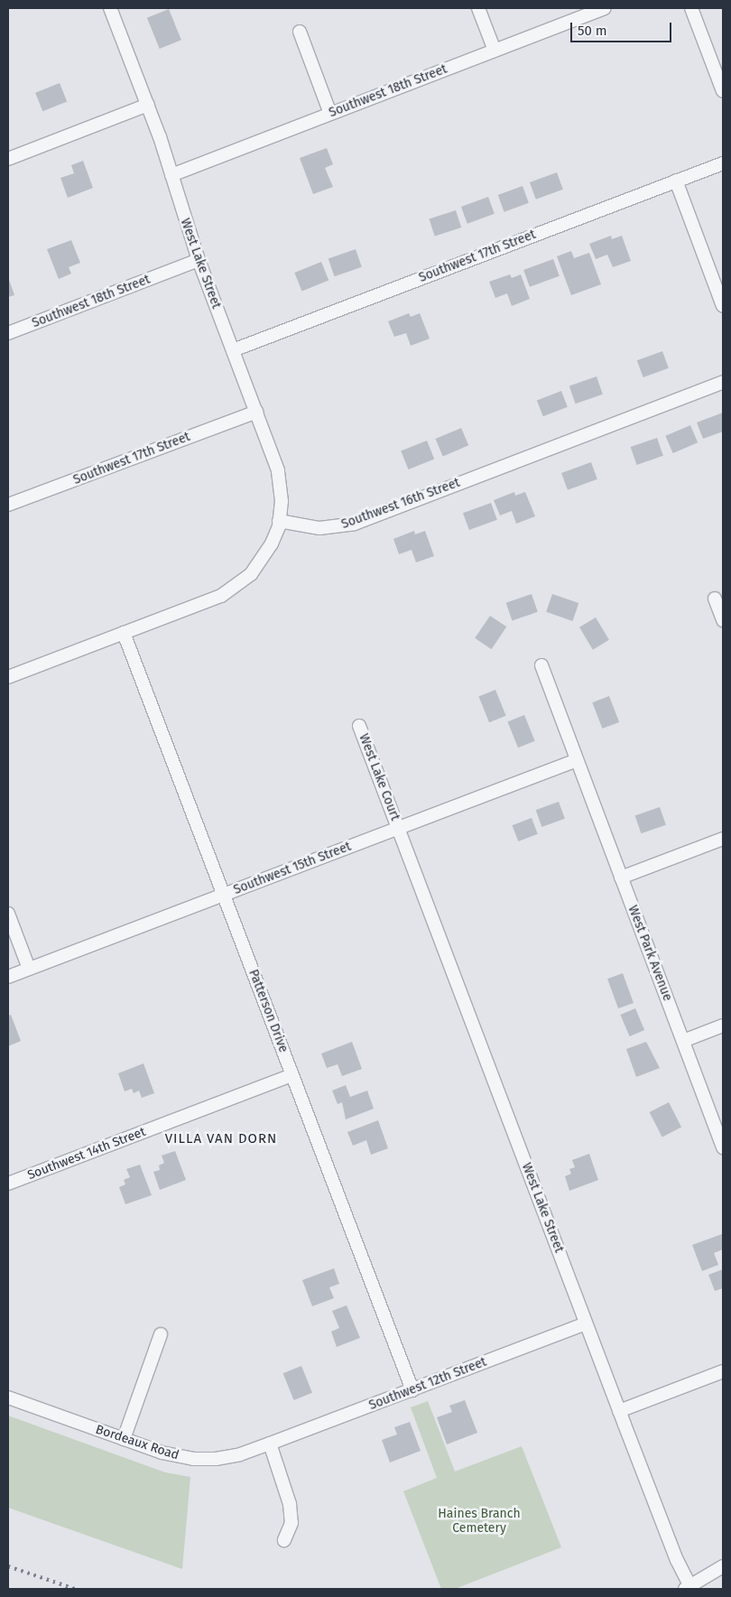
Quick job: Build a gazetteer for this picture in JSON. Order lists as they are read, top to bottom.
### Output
{
  "streets": {
    "street": [
      "Southwest 18th Street",
      "Southwest 17th Street",
      "West Lake Street",
      "Southwest 16th Street",
      "West Lake Court",
      "Southwest 15th Street",
      "West Park Avenue",
      "Patterson Drive",
      "Southwest 14th Street",
      "Southwest 12th Street",
      "Bordeaux Road"
    ]
  },
  "crossings": [
    ["Southwest 18th Street", "West Lake Street"],
    ["Southwest 17th Street", "West Lake Street"],
    ["West Lake Street", "Southwest 16th Street"],
    ["West Lake Street", "West Lake Court"],
    ["West Lake Street", "Southwest 15th Street"],
    ["West Lake Street", "Southwest 12th Street"],
    ["West Lake Court", "Southwest 15th Street"],
    ["Southwest 15th Street", "West Park Avenue"],
    ["Southwest 15th Street", "Patterson Drive"],
    ["Patterson Drive", "Southwest 14th Street"],
    ["Patterson Drive", "Southwest 12th Street"],
    ["Southwest 12th Street", "Bordeaux Road"]
  ],
  "districts": ["VILLA VAN DORN"],
  "parks": ["Haines Branch Cemetery"],
  "scale_bar": "50 m"
}
